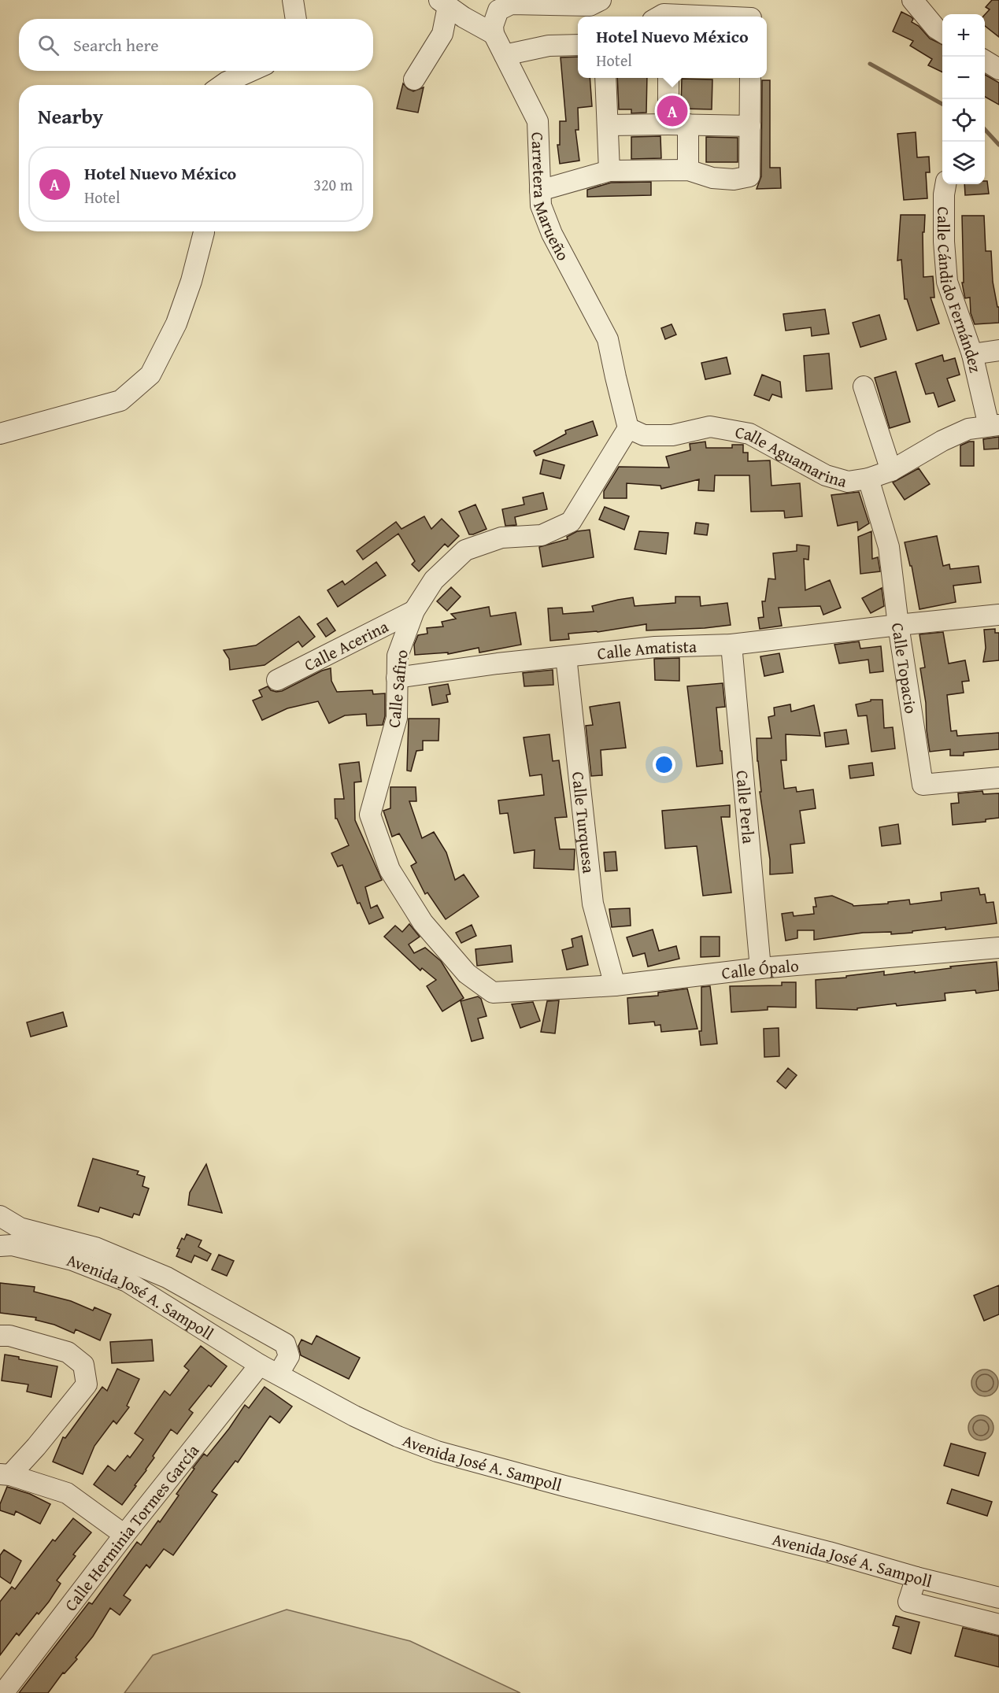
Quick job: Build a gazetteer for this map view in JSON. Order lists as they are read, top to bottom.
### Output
{
  "streets": {
    "street": [
      "Carretera Marueño",
      "Calle Cándido Fernández",
      "Calle Aguamarina",
      "Calle Acerina",
      "Calle Amatista",
      "Calle Topacio",
      "Calle Safiro",
      "Calle Perla",
      "Calle Turquesa",
      "Calle Ópalo",
      "Avenida José A. Sampoll",
      "Calle Herminia Tormes García"
    ]
  },
  "crossings": [
    ["Carretera Marueño", "Calle Aguamarina"],
    ["Carretera Marueño", "Calle Safiro"],
    ["Calle Cándido Fernández", "Calle Aguamarina"],
    ["Calle Aguamarina", "Calle Topacio"],
    ["Calle Aguamarina", "Calle Safiro"],
    ["Calle Acerina", "Calle Safiro"],
    ["Calle Amatista", "Calle Topacio"],
    ["Calle Amatista", "Calle Safiro"],
    ["Calle Amatista", "Calle Perla"],
    ["Calle Amatista", "Calle Turquesa"],
    ["Calle Safiro", "Calle Ópalo"],
    ["Calle Perla", "Calle Ópalo"],
    ["Calle Turquesa", "Calle Ópalo"],
    ["Avenida José A. Sampoll", "Calle Herminia Tormes García"]
  ],
  "page": {
    "map_buttons": ["+", "−"],
    "popup": ["Hotel Nuevo México", "Hotel"],
    "search": "Search here",
    "heading": "Nearby",
    "pins": "A",
    "list": [
      {
        "mark": "A",
        "name": "Hotel Nuevo México",
        "note": "Hotel",
        "value": "320 m"
      }
    ]
  }
}
